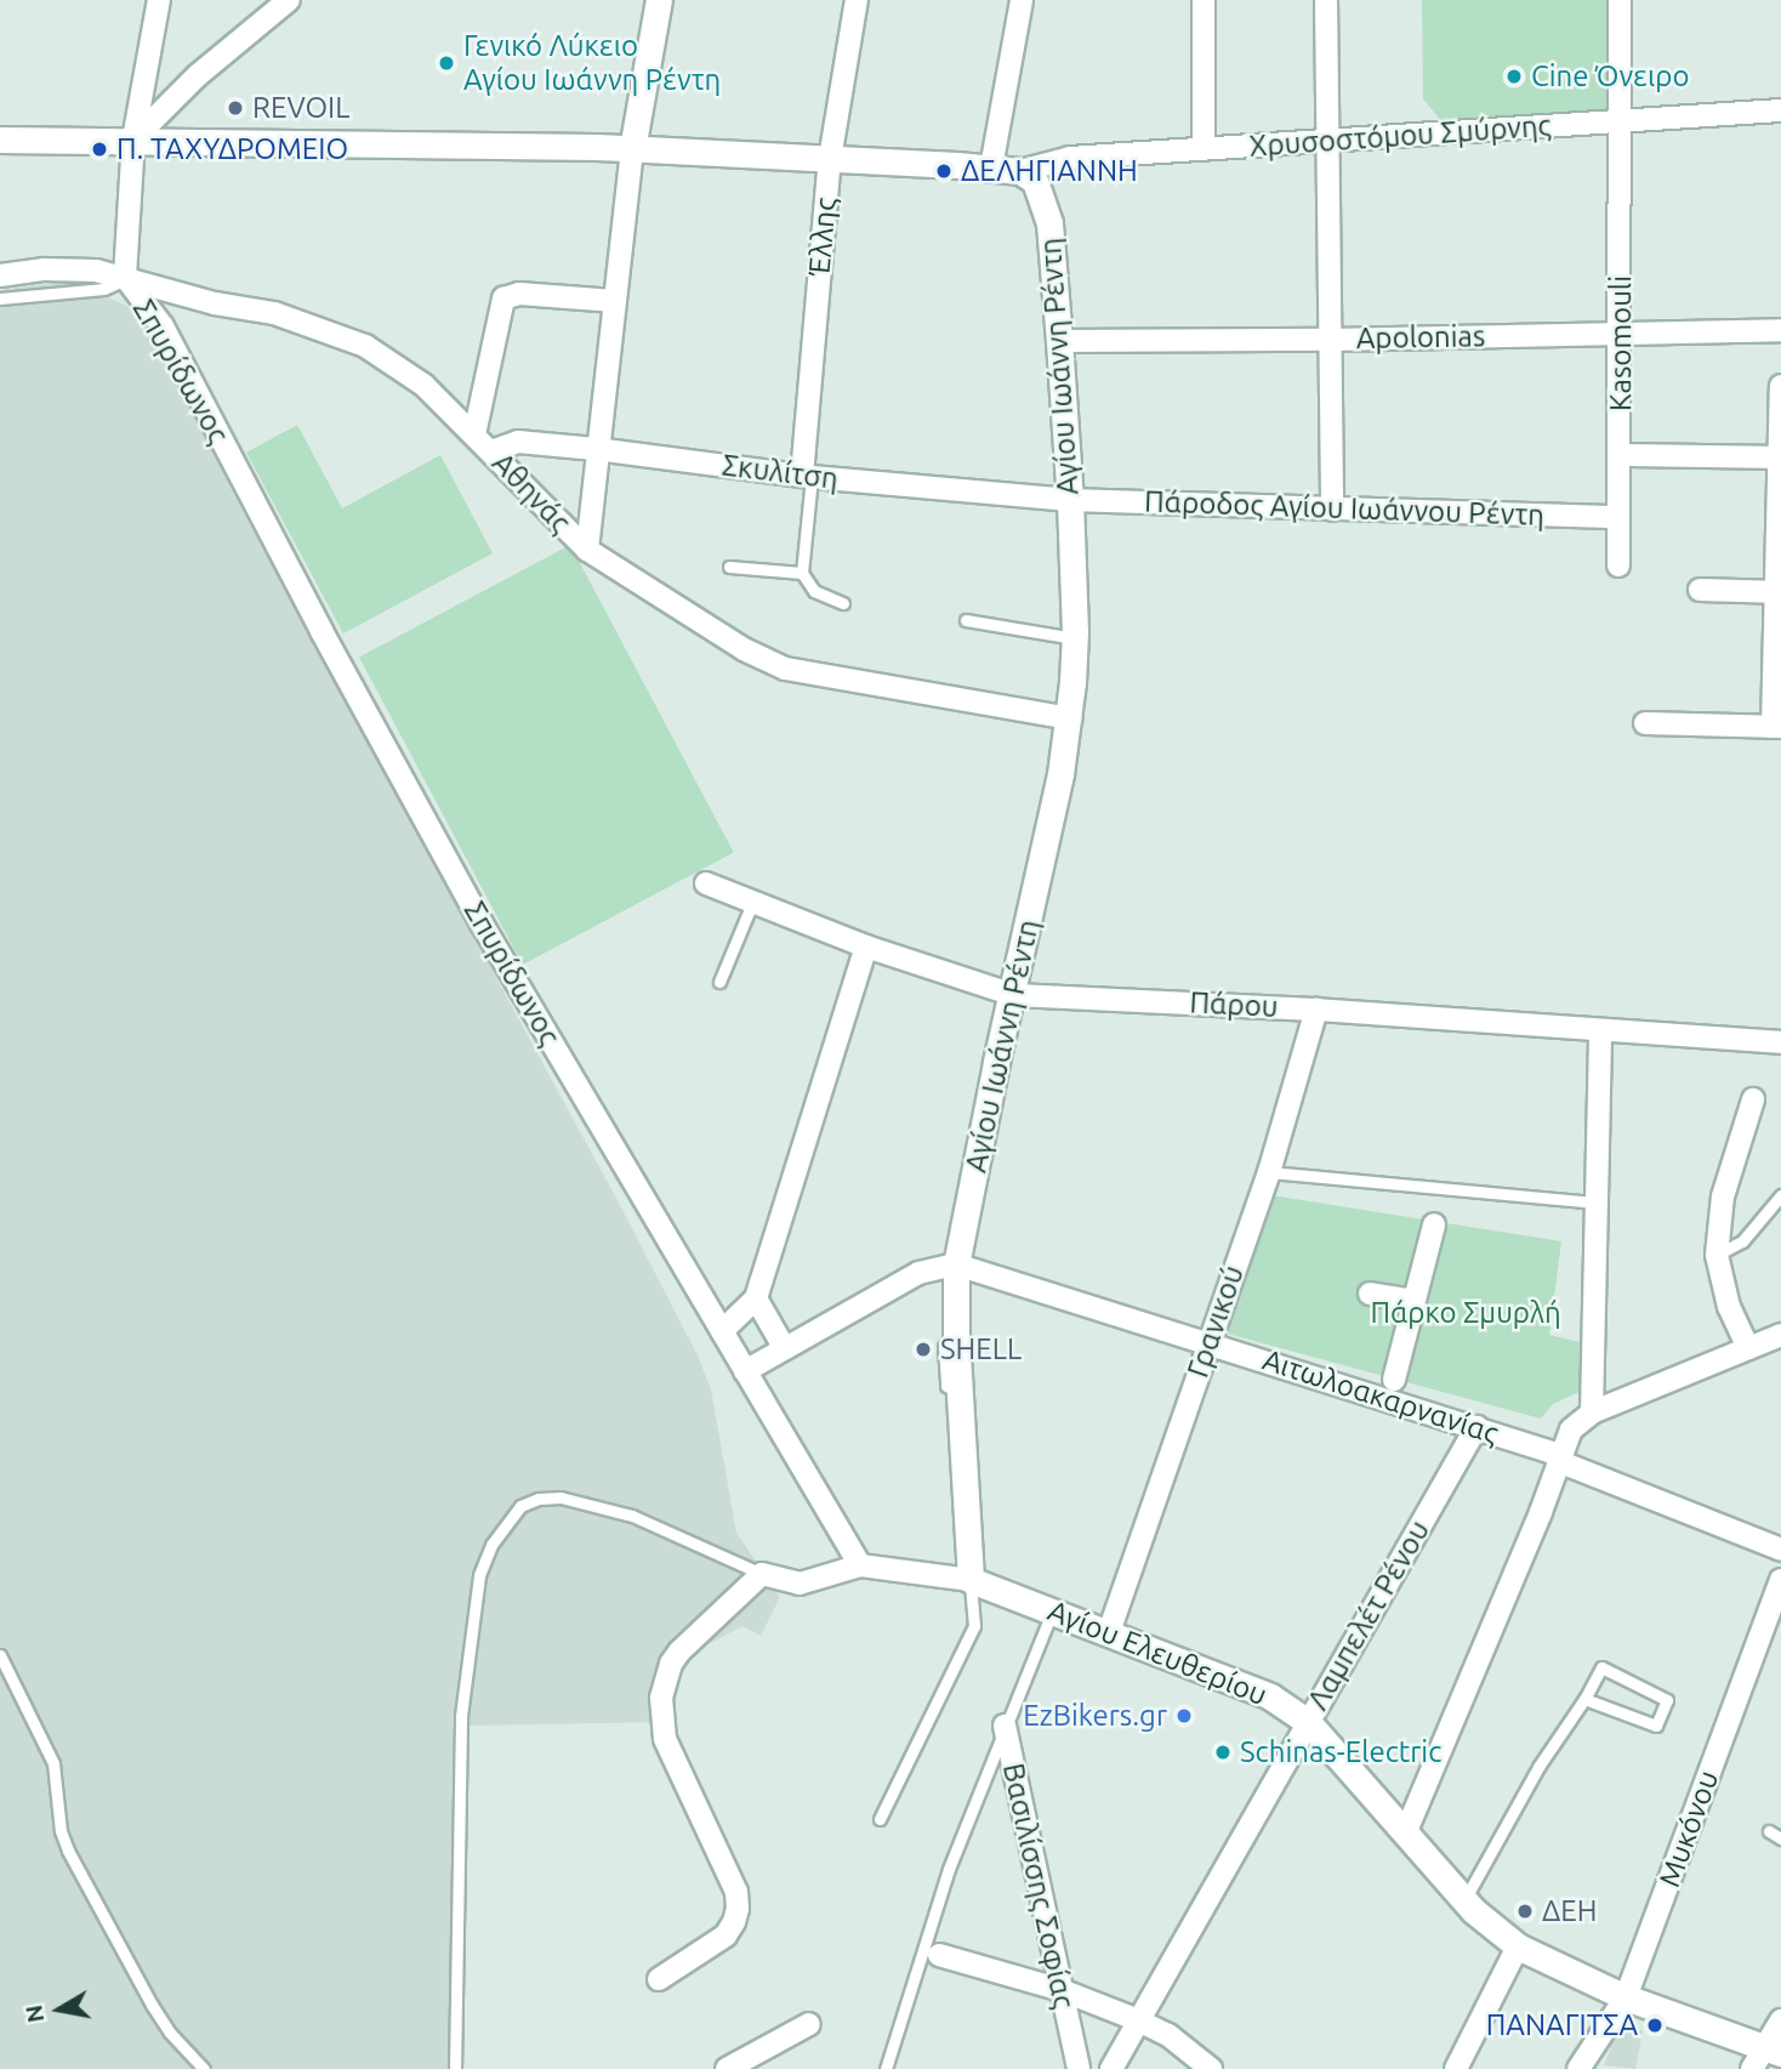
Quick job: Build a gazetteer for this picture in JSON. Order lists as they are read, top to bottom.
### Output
{
  "streets": {
    "street": [
      "Χρυσοστόμου Σμύρνης",
      "Έλλης",
      "Apolonias",
      "Kasomouli",
      "Αγίου Ιωάννη Ρέντη",
      "Σπυρίδωνος",
      "Σκυλίτση",
      "Αθηνάς",
      "Πάροδος Αγίου Ιωάννου Ρέντη",
      "Πάρου",
      "Γρανικού",
      "Αιτωλοακαρνανίας",
      "Λαμπελέτ Ρένου",
      "Αγίου Ελευθερίου",
      "Μυκόνου",
      "Βασιλίσσης Σοφίας"
    ]
  },
  "crossings": [
    ["Χρυσοστόμου Σμύρνης", "Kasomouli"],
    ["Χρυσοστόμου Σμύρνης", "Αγίου Ιωάννη Ρέντη"],
    ["Έλλης", "Σκυλίτση"],
    ["Apolonias", "Kasomouli"],
    ["Apolonias", "Αγίου Ιωάννη Ρέντη"],
    ["Kasomouli", "Πάροδος Αγίου Ιωάννου Ρέντη"],
    ["Αγίου Ιωάννη Ρέντη", "Σκυλίτση"],
    ["Αγίου Ιωάννη Ρέντη", "Αθηνάς"],
    ["Αγίου Ιωάννη Ρέντη", "Πάροδος Αγίου Ιωάννου Ρέντη"],
    ["Αγίου Ιωάννη Ρέντη", "Πάρου"],
    ["Αγίου Ιωάννη Ρέντη", "Αιτωλοακαρνανίας"],
    ["Αγίου Ιωάννη Ρέντη", "Αγίου Ελευθερίου"],
    ["Σπυρίδωνος", "Αθηνάς"],
    ["Σκυλίτση", "Αθηνάς"],
    ["Σκυλίτση", "Πάροδος Αγίου Ιωάννου Ρέντη"],
    ["Πάρου", "Γρανικού"],
    ["Γρανικού", "Αιτωλοακαρνανίας"],
    ["Γρανικού", "Αγίου Ελευθερίου"],
    ["Αιτωλοακαρνανίας", "Λαμπελέτ Ρένου"],
    ["Λαμπελέτ Ρένου", "Αγίου Ελευθερίου"],
    ["Αγίου Ελευθερίου", "Μυκόνου"],
    ["Αγίου Ελευθερίου", "Βασιλίσσης Σοφίας"]
  ],
  "parks": ["Πάρκο Σµυρλή"],
  "places": [
    "Γενικό Λύκειο Αγίου Ιωάννη Ρέντη",
    "Cine Όνειρο",
    "REVOIL",
    "Π. ΤΑΧΥΔΡΟΜΕΙΟ",
    "ΔΕΛΗΓΙΑΝΝΗ",
    "SHELL",
    "EzBikers.gr",
    "Schinas-Electric",
    "ΔΕΗ",
    "ΠΑΝΑΓΙΤΣΑ"
  ],
  "north": "left"
}
